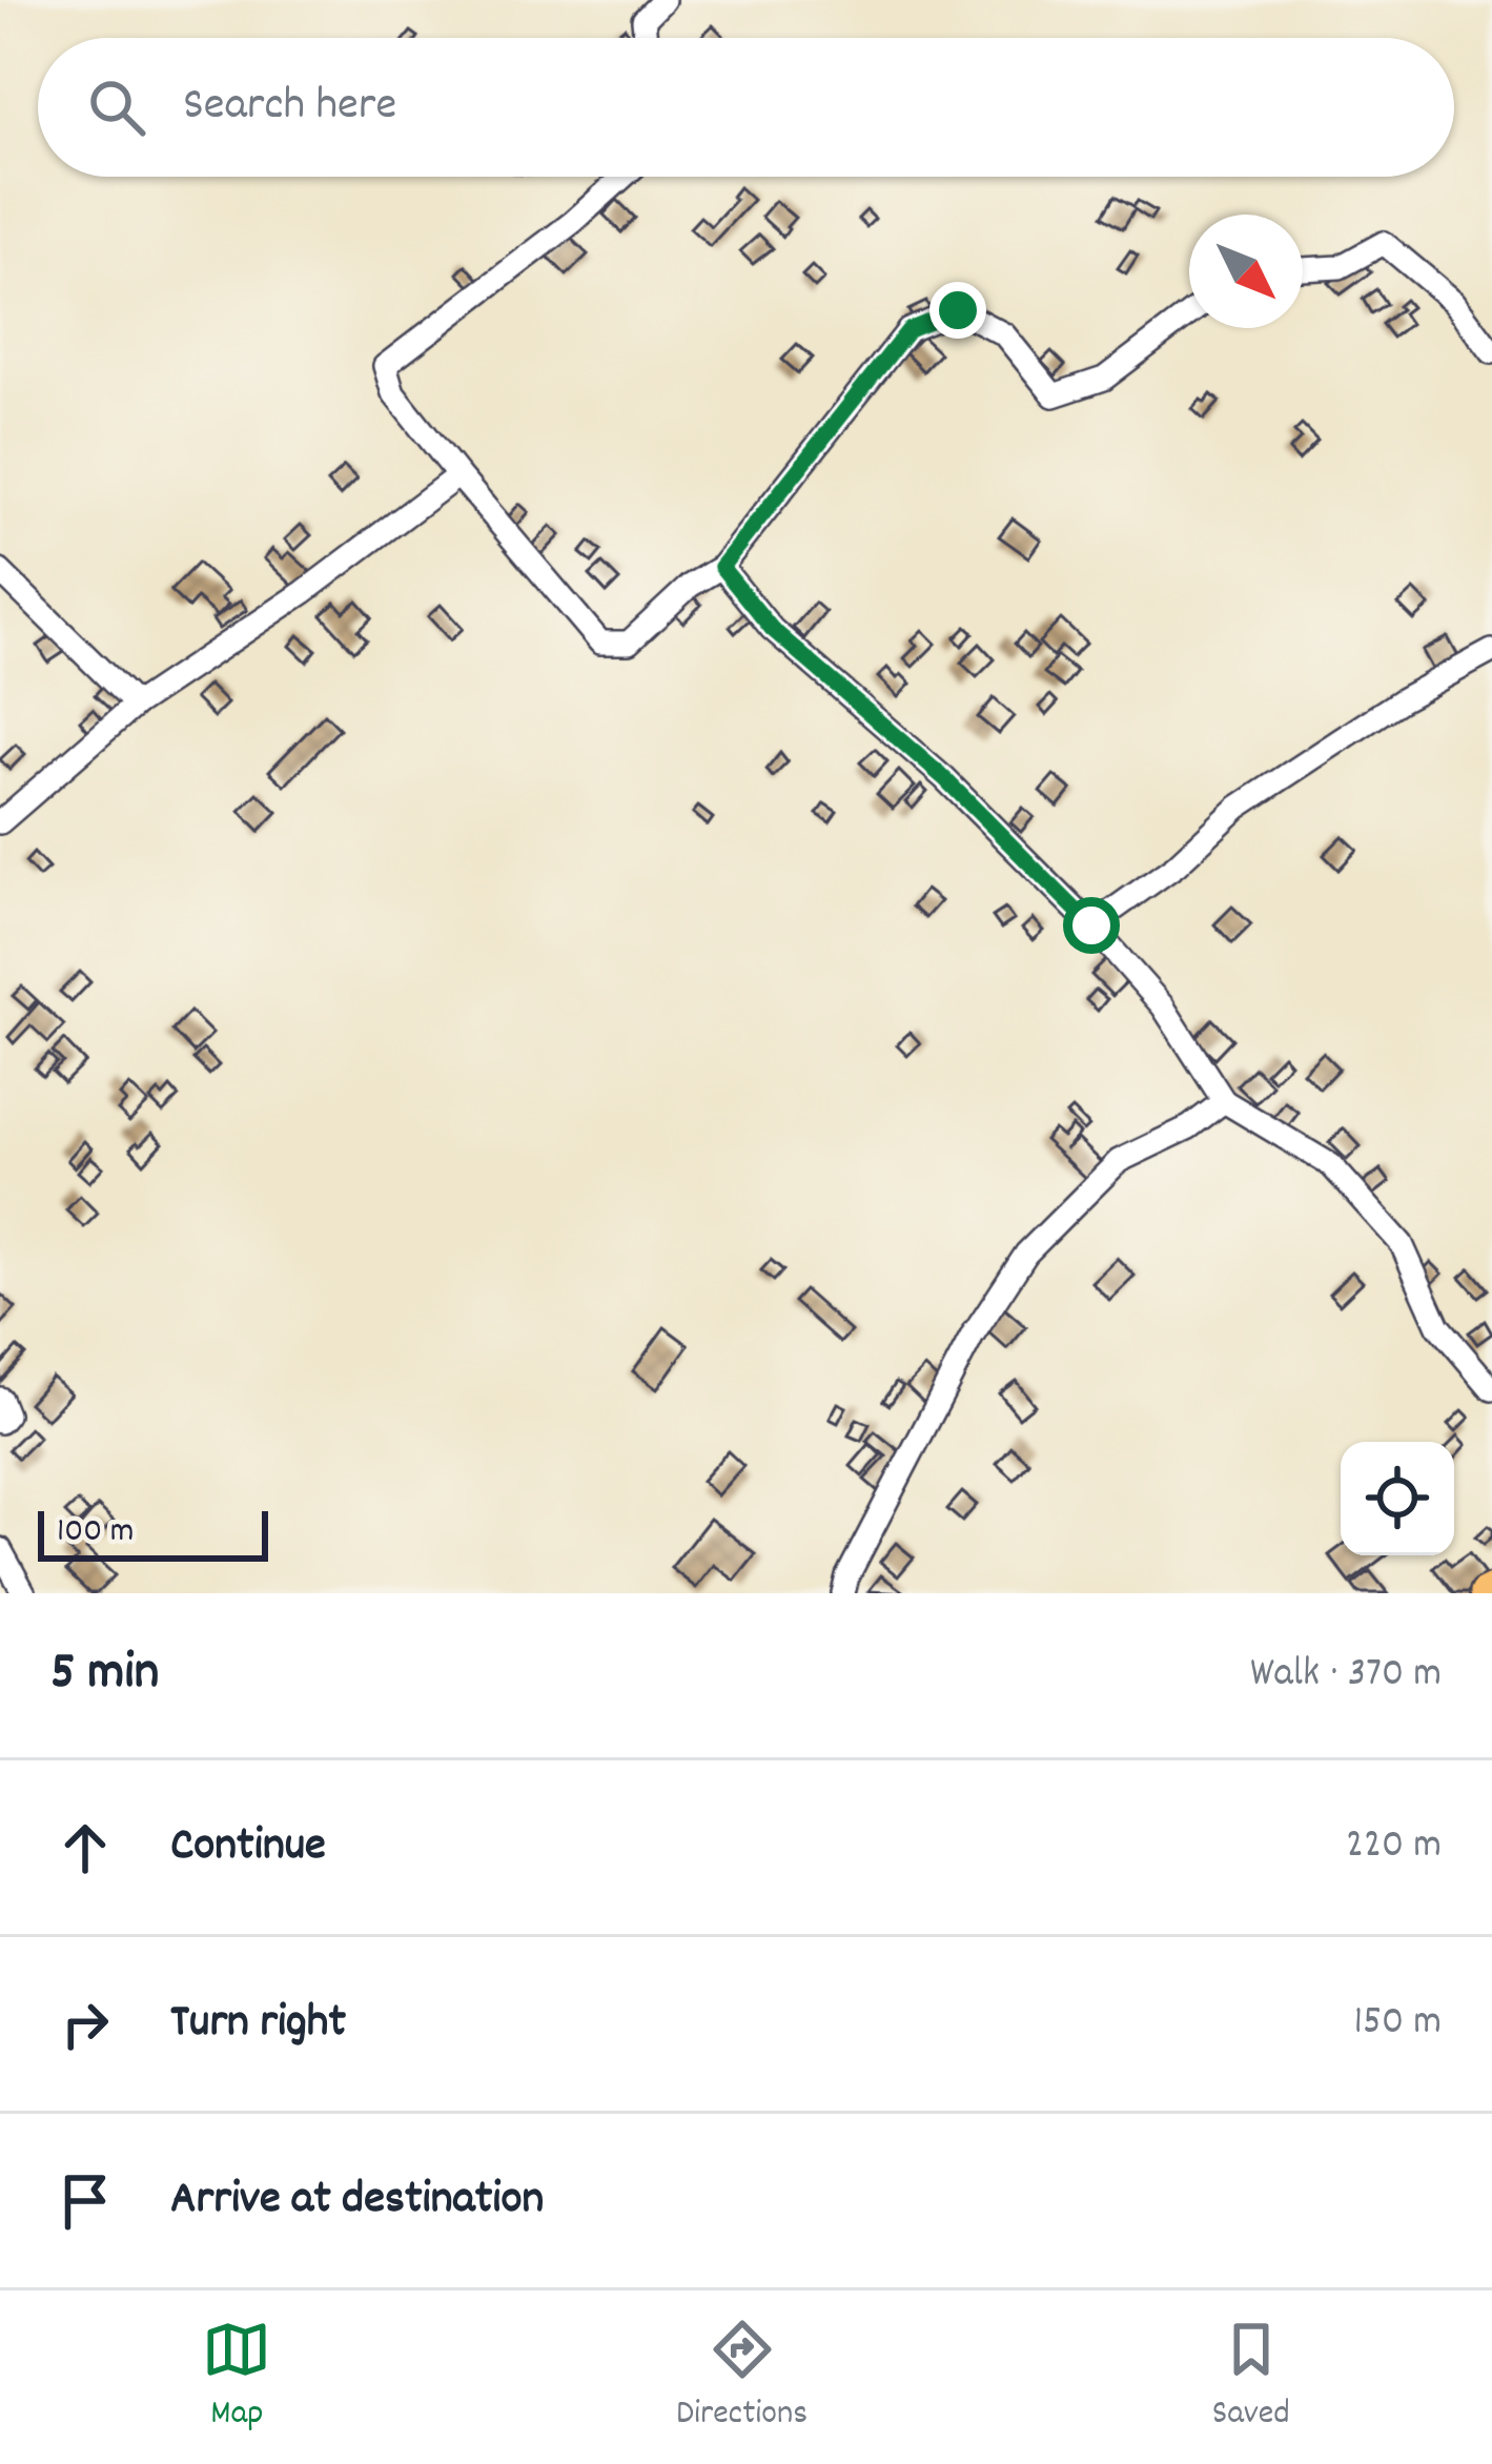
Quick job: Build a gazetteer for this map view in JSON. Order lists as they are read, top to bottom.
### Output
{
  "scale_bar": "100 m",
  "north": "bottom right",
  "page": {
    "search": "Search here",
    "scale": "100 m",
    "heading": ["5 min", "Walk · 370 m"],
    "list": [
      ["Continue", "220 m"],
      ["Turn right", "150 m"],
      "Arrive at destination"
    ],
    "nav": ["Map", "Directions", "Saved"]
  }
}
